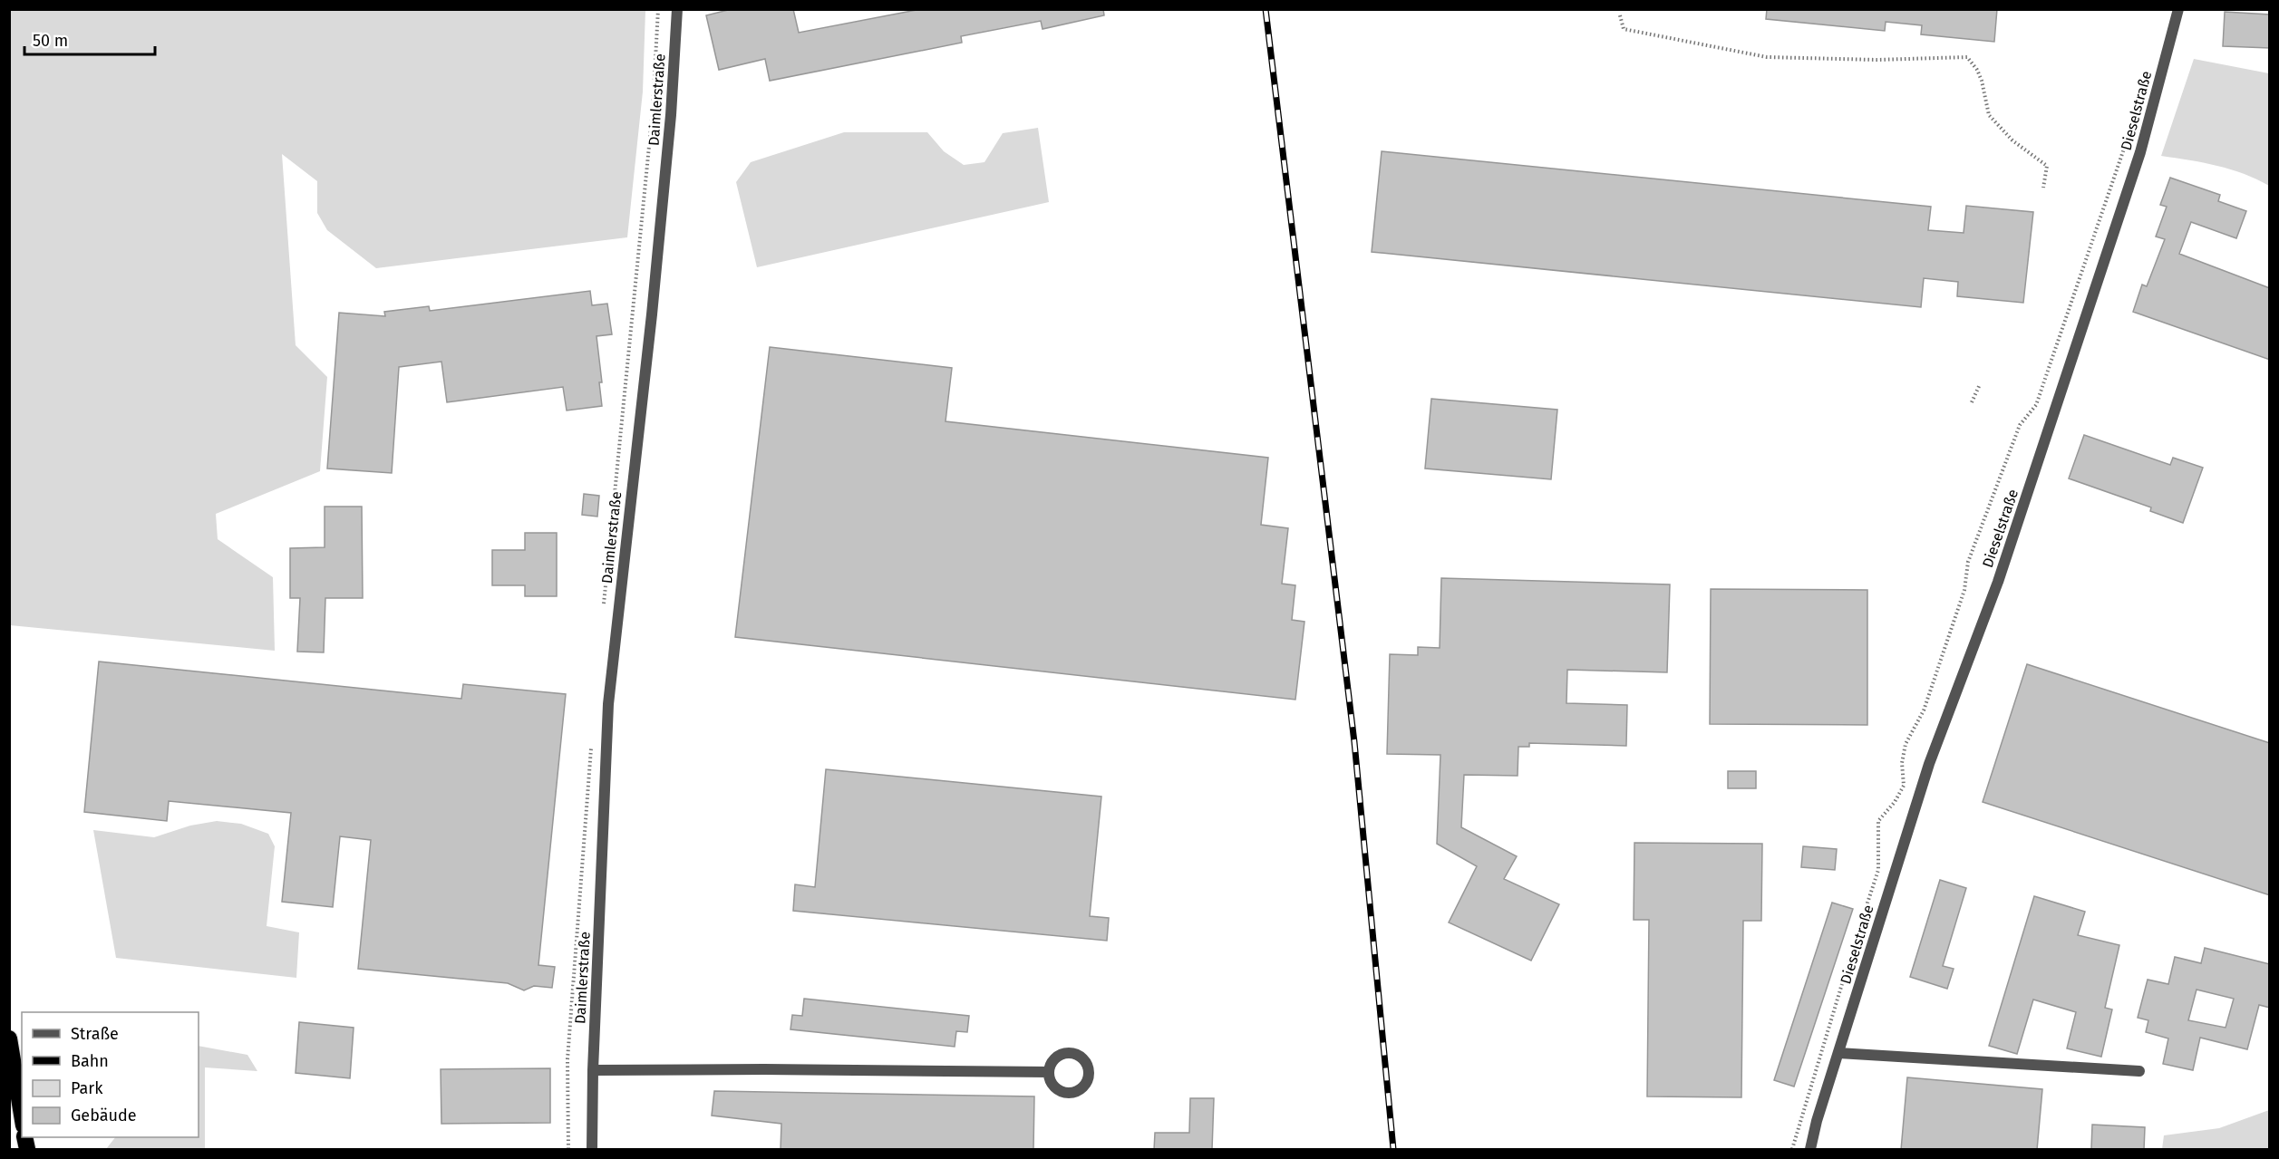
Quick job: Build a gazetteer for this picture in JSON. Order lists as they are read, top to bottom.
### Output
{
  "streets": {
    "street": ["Daimlerstraße", "Dieselstraße"]
  },
  "legend": [
    "Straße",
    "Bahn",
    "Park",
    "Gebäude"
  ],
  "scale_bar": "50 m"
}
